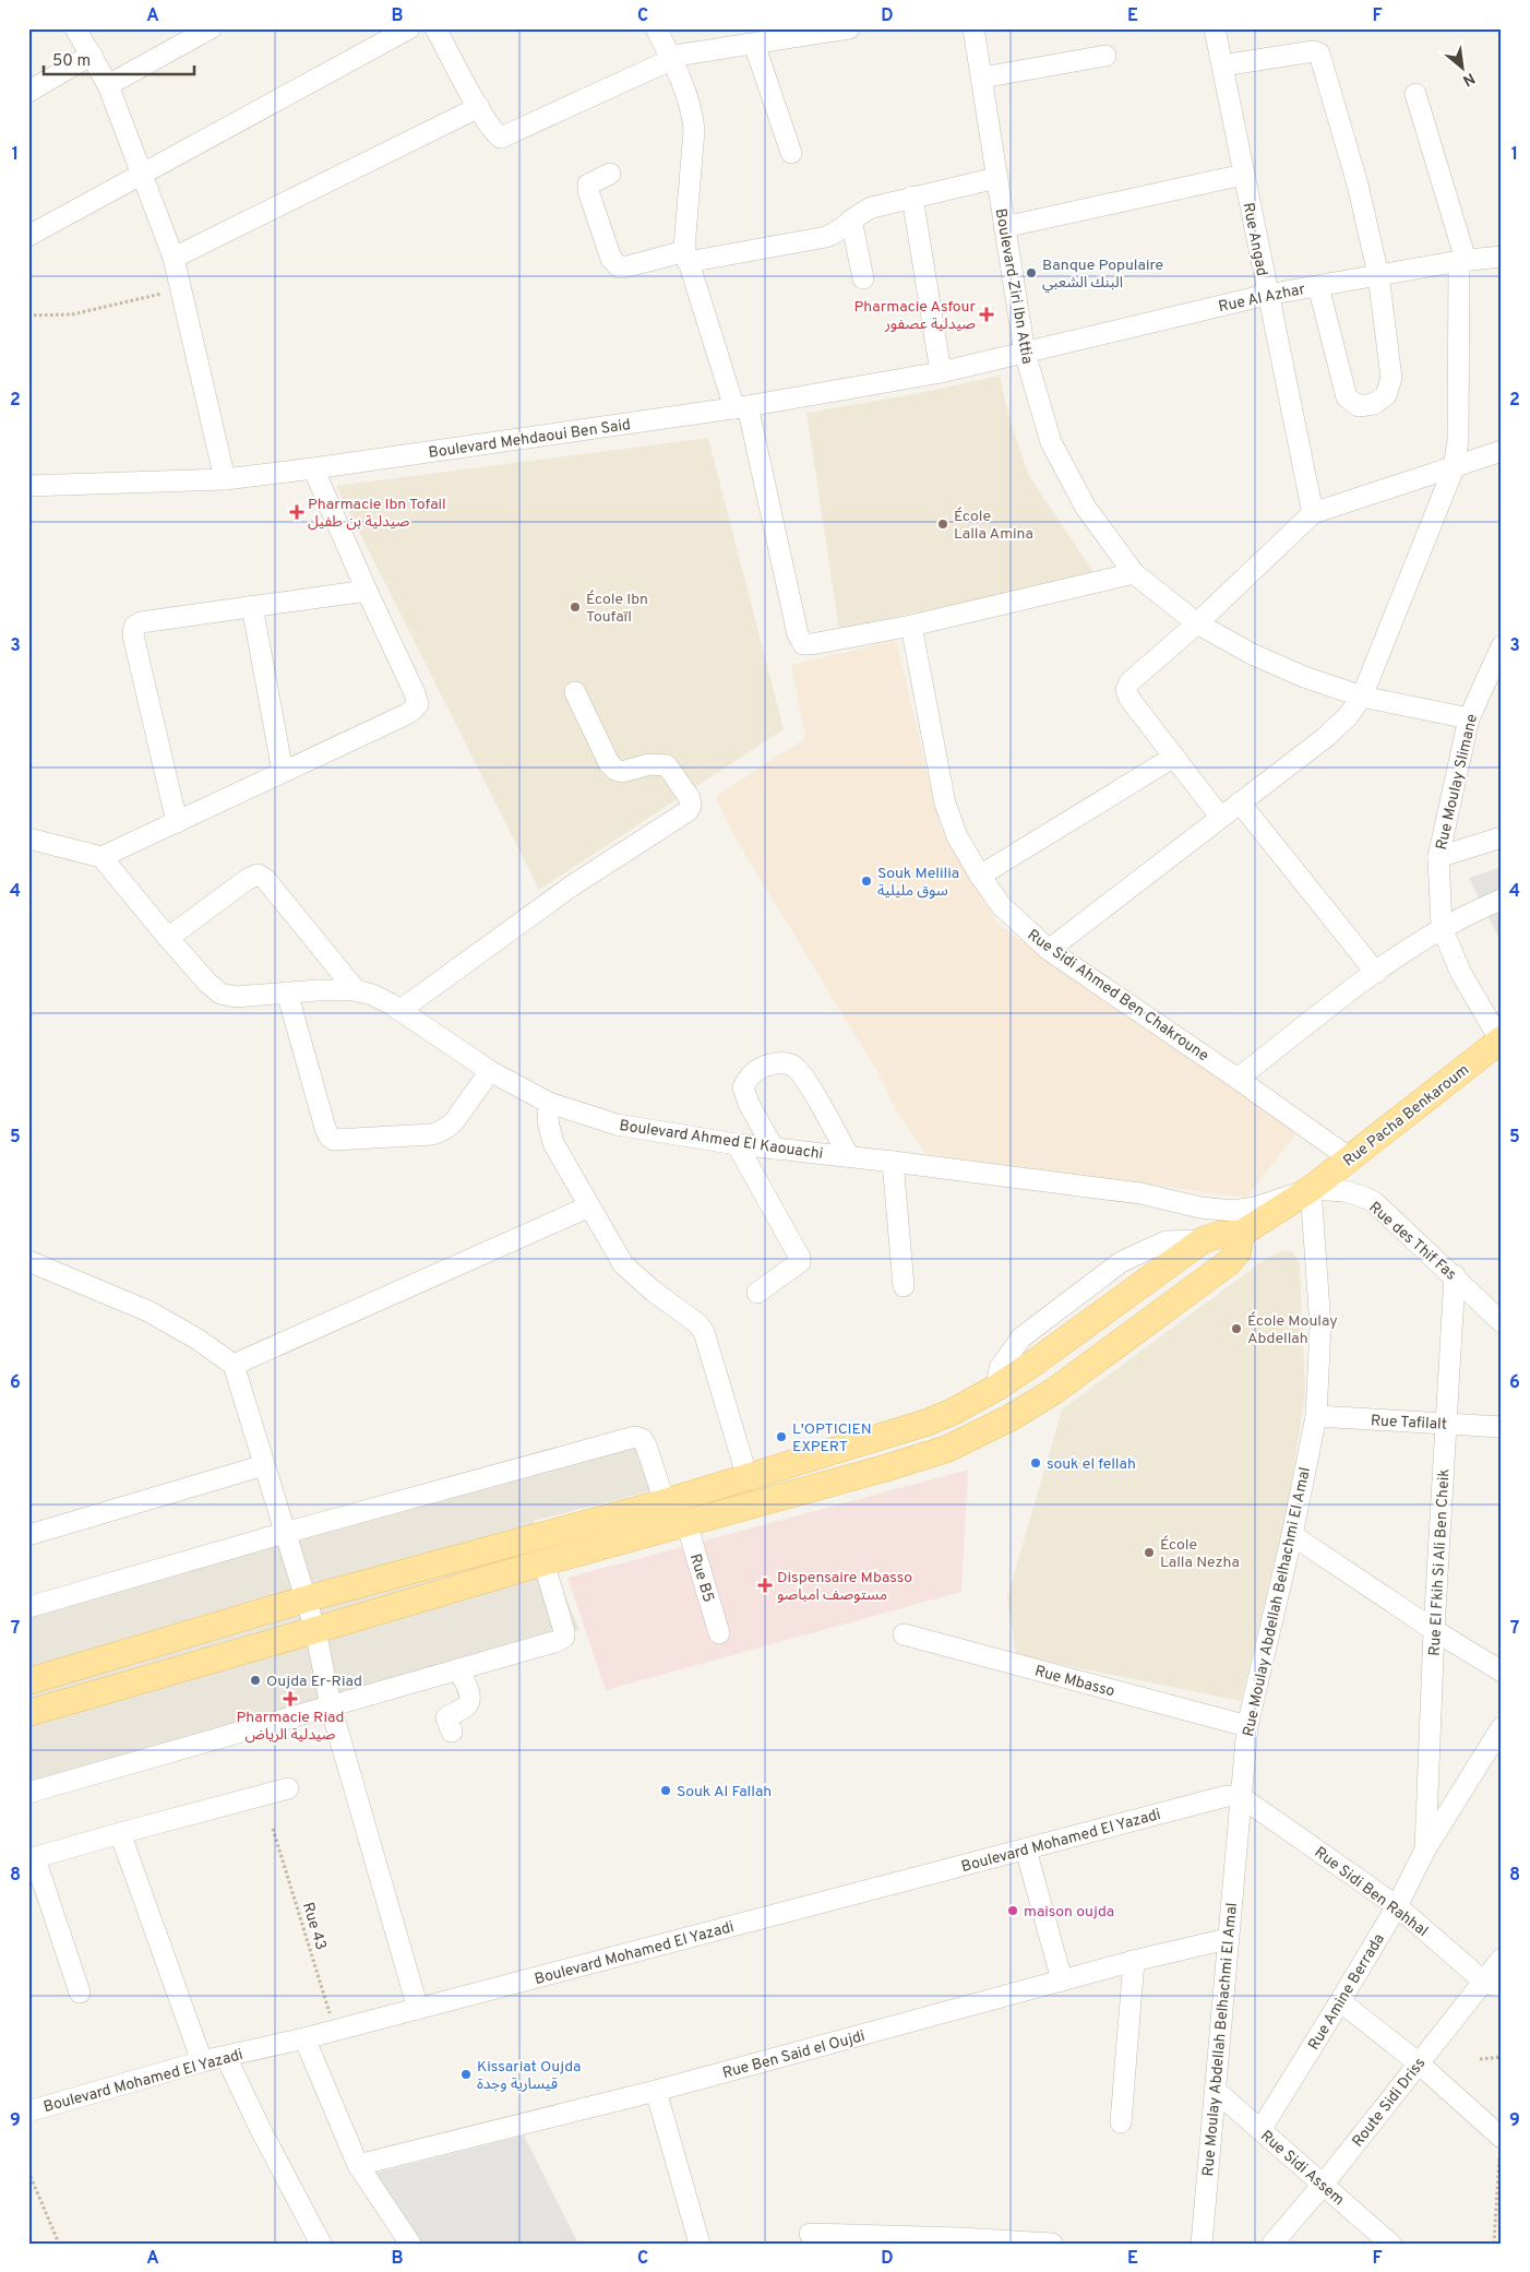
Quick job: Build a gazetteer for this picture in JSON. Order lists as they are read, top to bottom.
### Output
{
  "streets": {
    "main road": ["Rue Pacha Benkaroum"],
    "street": [
      "Rue Angad",
      "Boulevard Ziri Ibn Attia",
      "Rue Al Azhar",
      "Boulevard Mehdaoui Ben Said",
      "Rue Moulay Slimane",
      "Rue Sidi Ahmed Ben Chakroune",
      "Boulevard Ahmed El Kaouachi",
      "Rue des Thif Fas",
      "Rue Tafilalt",
      "Rue El Fkih Si Ali Ben Cheik",
      "Rue B5",
      "Rue Moulay Abdellah Belhachmi El Amal",
      "Rue Mbasso",
      "Boulevard Mohamed El Yazadi",
      "Rue Sidi Ben Rahhal",
      "Rue Amine Berrada",
      "Rue Ben Said el Oujdi",
      "Route Sidi Driss",
      "Rue Sidi Assem"
    ],
    "path": ["Rue 43"]
  },
  "crossings": [
    ["Rue Angad", "Rue Al Azhar"],
    ["Boulevard Ziri Ibn Attia", "Rue Al Azhar"],
    ["Boulevard Ziri Ibn Attia", "Boulevard Mehdaoui Ben Said"],
    ["Boulevard Ziri Ibn Attia", "Rue Moulay Slimane"],
    ["Rue Al Azhar", "Boulevard Mehdaoui Ben Said"],
    ["Rue Moulay Slimane", "Rue Pacha Benkaroum"],
    ["Rue Sidi Ahmed Ben Chakroune", "Rue Pacha Benkaroum"],
    ["Rue Pacha Benkaroum", "Boulevard Ahmed El Kaouachi"],
    ["Rue Pacha Benkaroum", "Rue des Thif Fas"],
    ["Rue Pacha Benkaroum", "Rue Moulay Abdellah Belhachmi El Amal"],
    ["Boulevard Ahmed El Kaouachi", "Rue des Thif Fas"],
    ["Boulevard Ahmed El Kaouachi", "Rue Moulay Abdellah Belhachmi El Amal"],
    ["Rue des Thif Fas", "Rue El Fkih Si Ali Ben Cheik"],
    ["Rue des Thif Fas", "Rue Moulay Abdellah Belhachmi El Amal"],
    ["Rue Tafilalt", "Rue El Fkih Si Ali Ben Cheik"],
    ["Rue Tafilalt", "Rue Moulay Abdellah Belhachmi El Amal"],
    ["Rue El Fkih Si Ali Ben Cheik", "Rue Amine Berrada"],
    ["Rue Moulay Abdellah Belhachmi El Amal", "Rue Mbasso"],
    ["Rue Moulay Abdellah Belhachmi El Amal", "Boulevard Mohamed El Yazadi"],
    ["Rue Moulay Abdellah Belhachmi El Amal", "Rue Sidi Ben Rahhal"],
    ["Rue Moulay Abdellah Belhachmi El Amal", "Rue Ben Said el Oujdi"],
    ["Rue Moulay Abdellah Belhachmi El Amal", "Rue Sidi Assem"],
    ["Boulevard Mohamed El Yazadi", "Rue Sidi Ben Rahhal"],
    ["Boulevard Mohamed El Yazadi", "Rue 43"],
    ["Rue Sidi Ben Rahhal", "Rue Amine Berrada"],
    ["Rue Sidi Ben Rahhal", "Route Sidi Driss"],
    ["Rue Amine Berrada", "Rue Sidi Assem"],
    ["Route Sidi Driss", "Rue Sidi Assem"]
  ],
  "places": {
    "other": [
      "Banque Populaire البنك الشعبي",
      "École Lalla Amina",
      "École Ibn Toufaïl",
      "Souk Melilia سوق مليلية",
      "École Moulay Abdellah",
      "L'OPTICIEN EXPERT",
      "souk el fellah",
      "École Lalla Nezha",
      "Oujda Er-Riad",
      "Souk Al Fallah",
      "maison oujda",
      "Kissariat Oujda قيسارية وجدة"
    ],
    "health": [
      "Pharmacie Asfour صيدلية عصفور",
      "Pharmacie Ibn Tofail صيدلية بن طفيل",
      "Dispensaire Mbasso مستوصف امباصو",
      "Pharmacie Riad صيدلية الرياض"
    ]
  },
  "scale_bar": "50 m",
  "north": "bottom right",
  "grid": {
    "columns": [
      "A",
      "B",
      "C",
      "D",
      "E",
      "F"
    ],
    "rows": [
      "1",
      "2",
      "3",
      "4",
      "5",
      "6",
      "7",
      "8",
      "9"
    ]
  }
}
